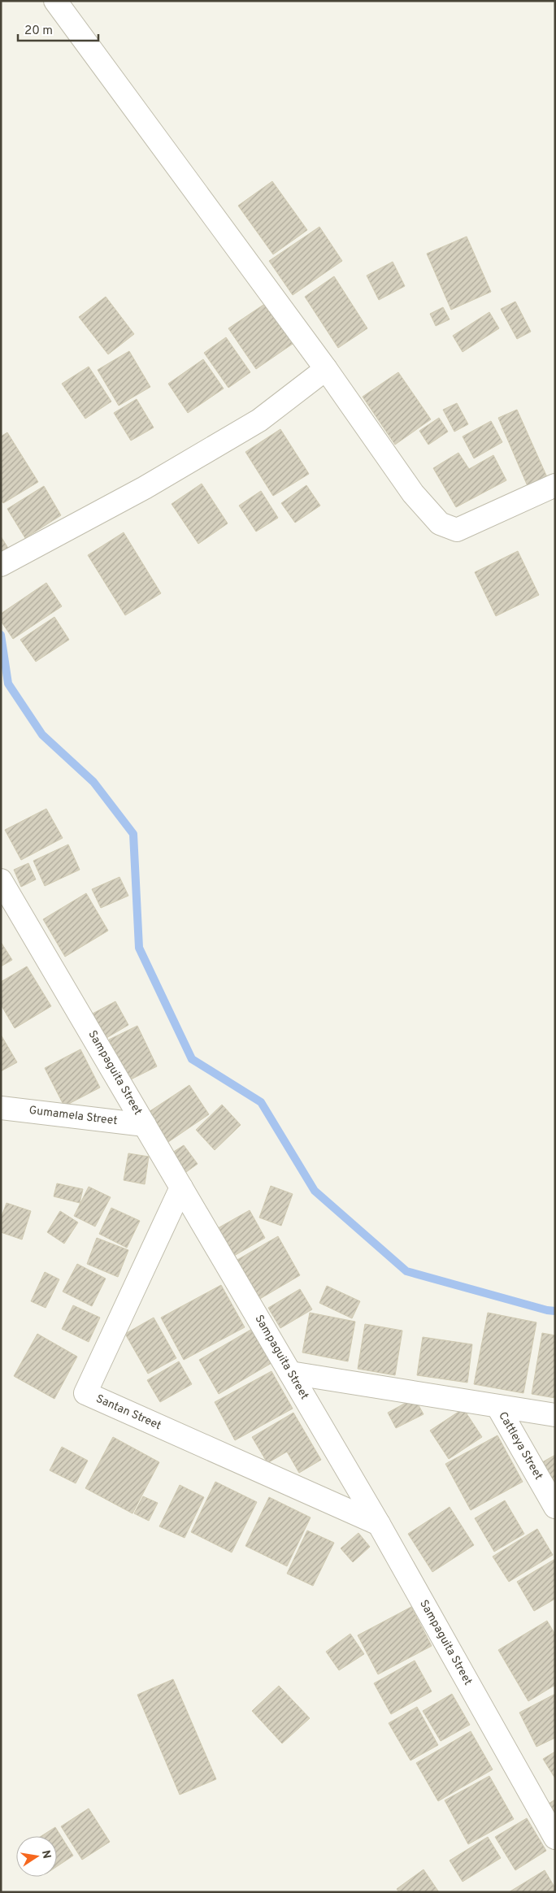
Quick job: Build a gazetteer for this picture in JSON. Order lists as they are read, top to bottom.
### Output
{
  "streets": {
    "street": [
      "Sampaguita Street",
      "Gumamela Street",
      "Santan Street",
      "Cattleya Street"
    ]
  },
  "crossings": [
    ["Sampaguita Street", "Gumamela Street"],
    ["Sampaguita Street", "Santan Street"]
  ],
  "scale_bar": "20 m",
  "north": "right"
}
